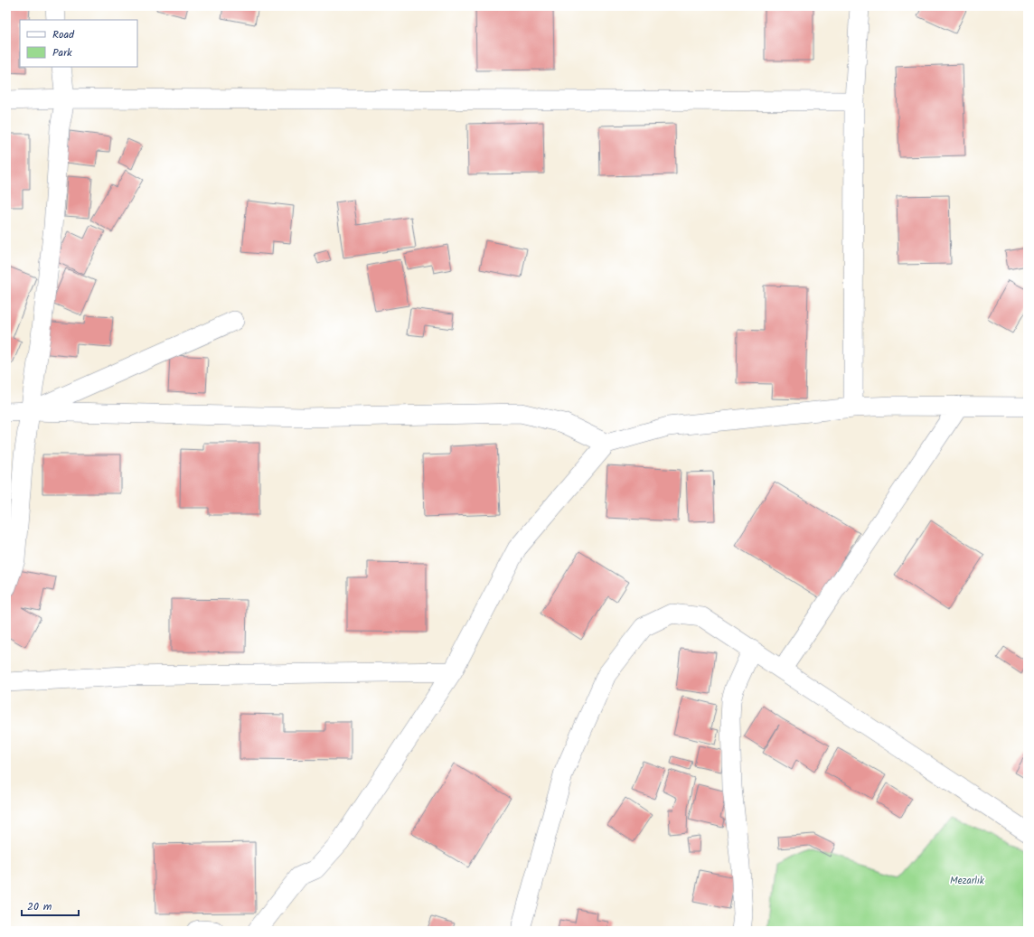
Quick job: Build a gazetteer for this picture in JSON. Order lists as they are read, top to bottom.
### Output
{
  "parks": ["Mezarlık"],
  "legend": ["Road", "Park"],
  "scale_bar": "20 m"
}
